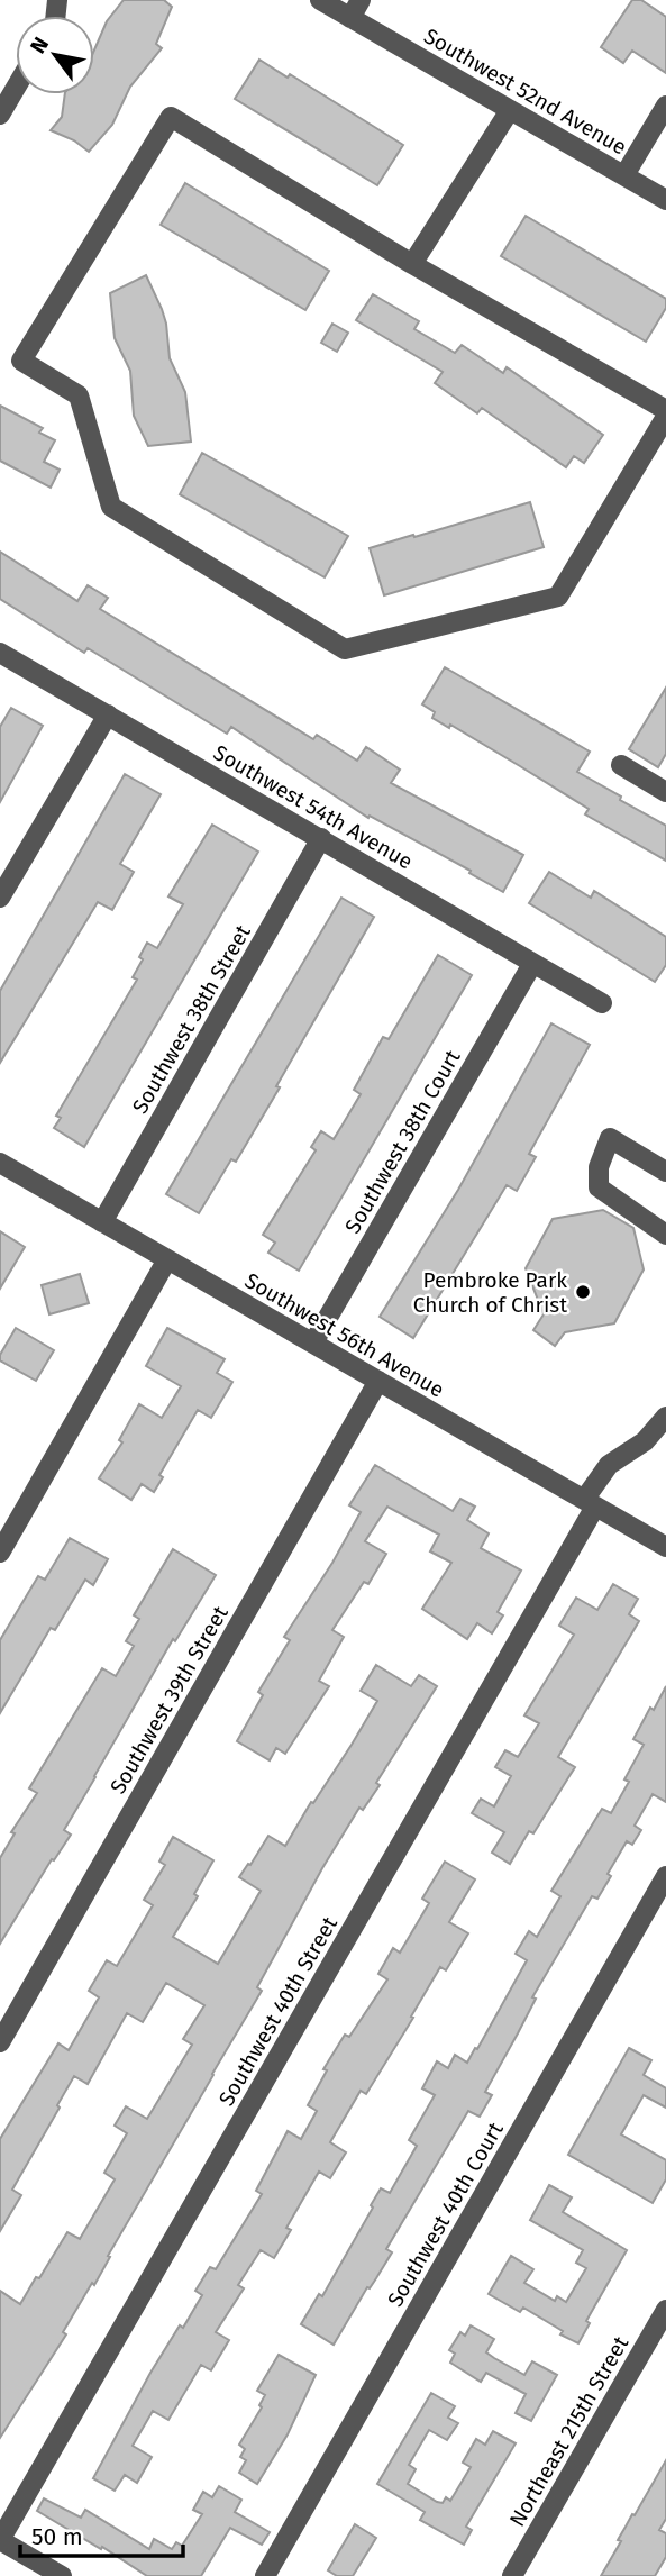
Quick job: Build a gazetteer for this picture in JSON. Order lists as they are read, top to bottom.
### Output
{
  "streets": {
    "street": [
      "Southwest 52nd Avenue",
      "Southwest 54th Avenue",
      "Southwest 38th Street",
      "Southwest 38th Court",
      "Southwest 56th Avenue",
      "Southwest 39th Street",
      "Southwest 40th Street",
      "Southwest 40th Court",
      "Northeast 215th Street"
    ]
  },
  "crossings": [
    ["Southwest 54th Avenue", "Southwest 38th Street"],
    ["Southwest 54th Avenue", "Southwest 38th Court"],
    ["Southwest 38th Street", "Southwest 56th Avenue"],
    ["Southwest 38th Court", "Southwest 56th Avenue"],
    ["Southwest 56th Avenue", "Southwest 39th Street"],
    ["Southwest 56th Avenue", "Southwest 40th Street"]
  ],
  "places": ["Pembroke Park Church of Christ"],
  "scale_bar": "50 m",
  "north": "top left"
}
